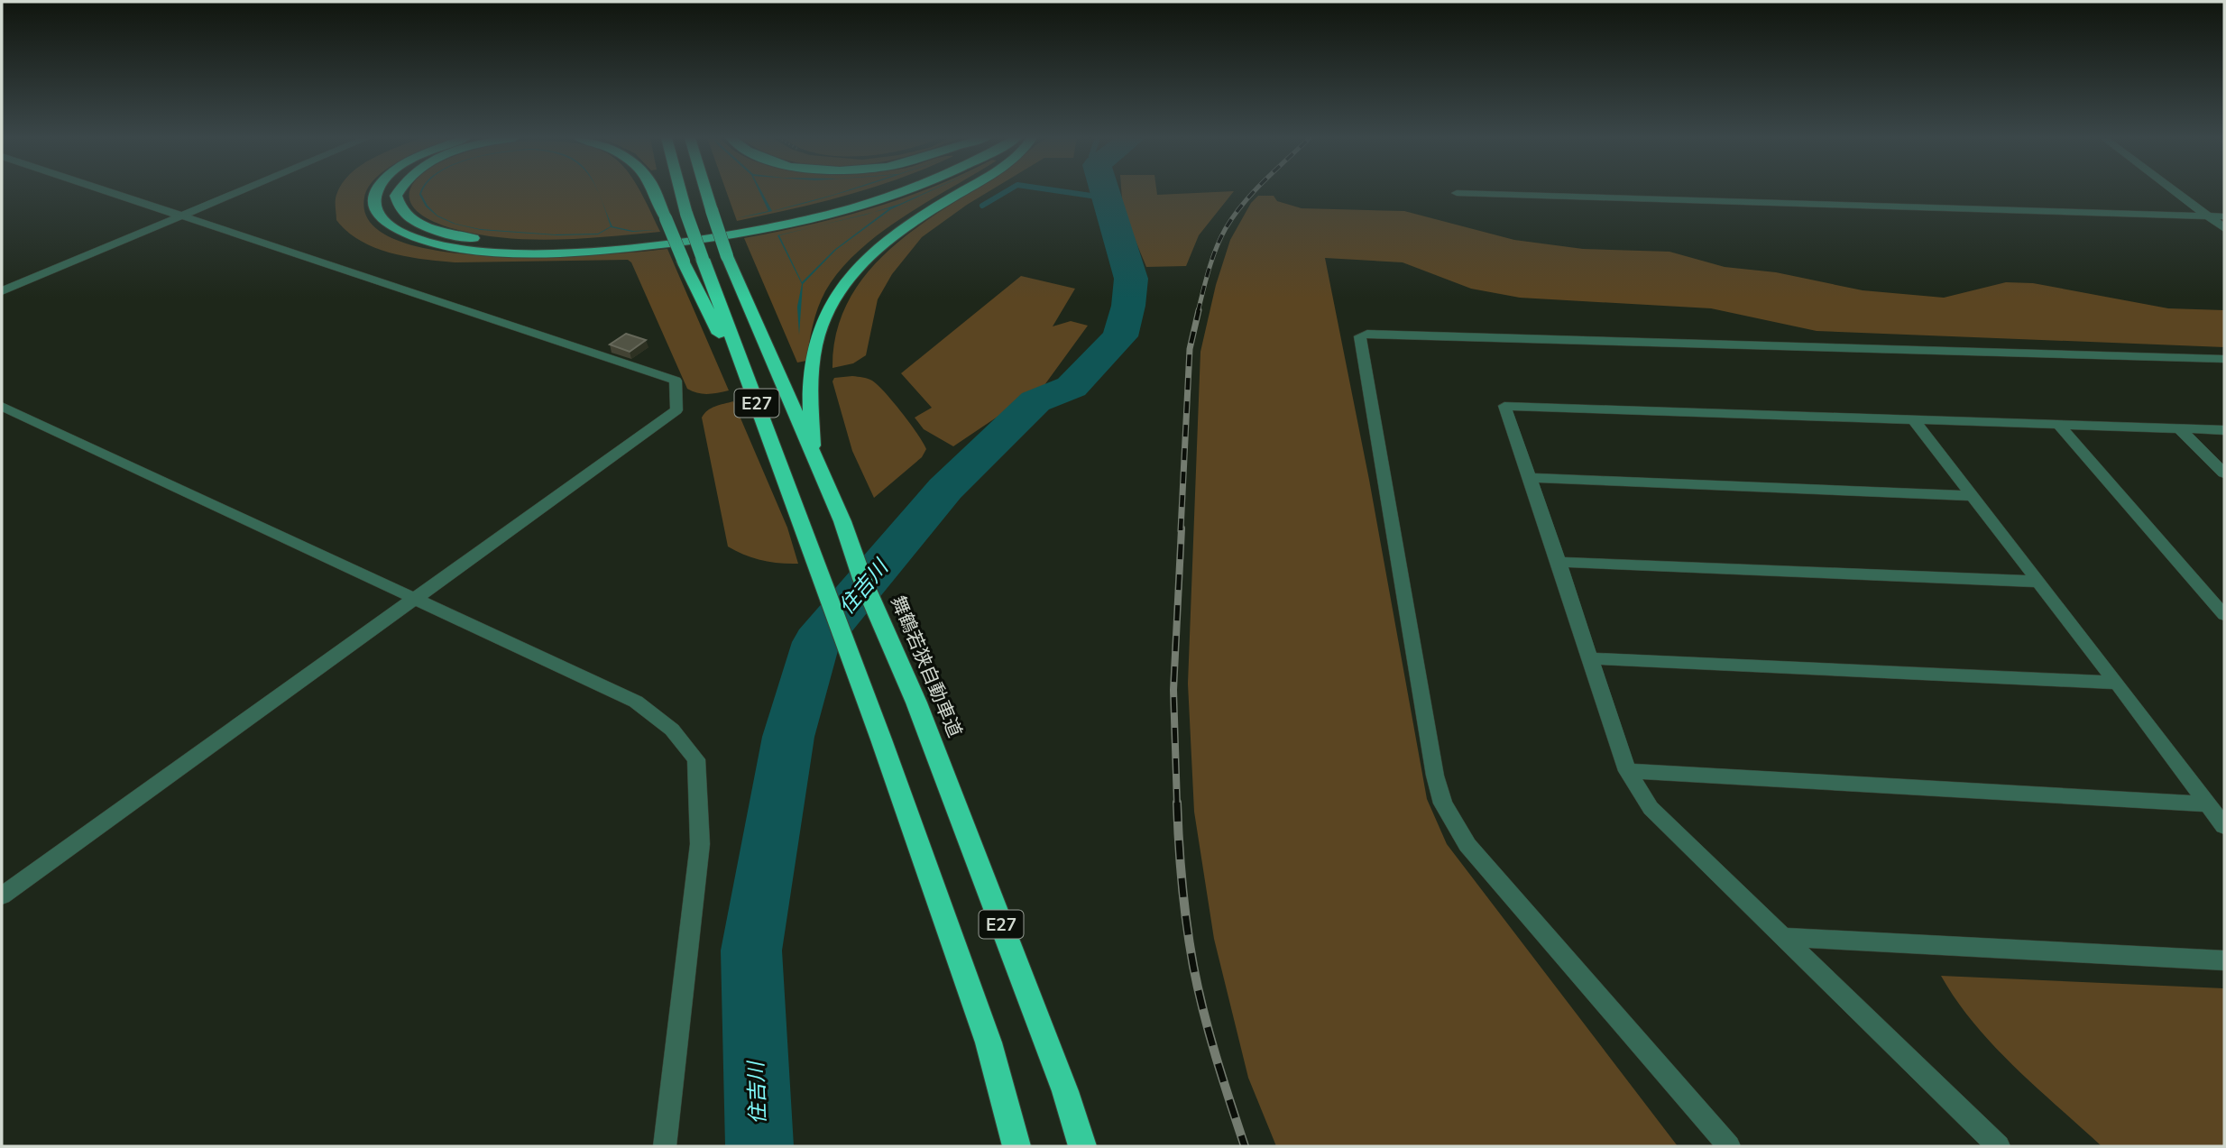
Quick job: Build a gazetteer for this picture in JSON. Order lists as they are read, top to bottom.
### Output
{
  "streets": {
    "highway": ["E27", "舞鶴若狭自動車道"]
  },
  "water": ["住吉川"]
}
